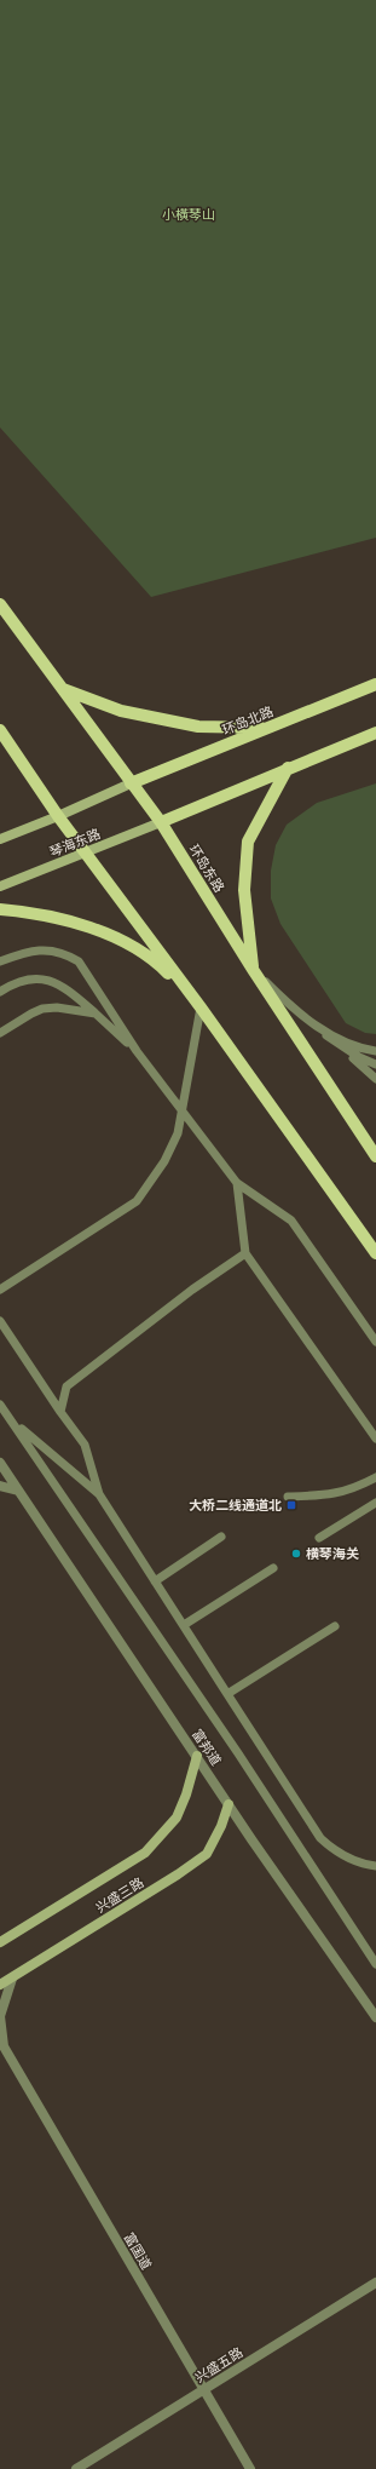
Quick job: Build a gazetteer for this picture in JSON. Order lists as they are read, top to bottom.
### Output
{
  "streets": {
    "main road": ["环岛北路", "环岛东路"],
    "street": [
      "琴海东路",
      "富邦道",
      "兴盛三路",
      "富国道",
      "兴盛五路"
    ]
  },
  "crossings": [
    ["环岛北路", "环岛东路"],
    ["琴海东路", "环岛东路"],
    ["富邦道", "兴盛三路"],
    ["富国道", "兴盛五路"]
  ],
  "parks": ["小橫琴山"],
  "places": {
    "transit": ["大桥二线通道北"],
    "other": ["横琴海关"]
  }
}
